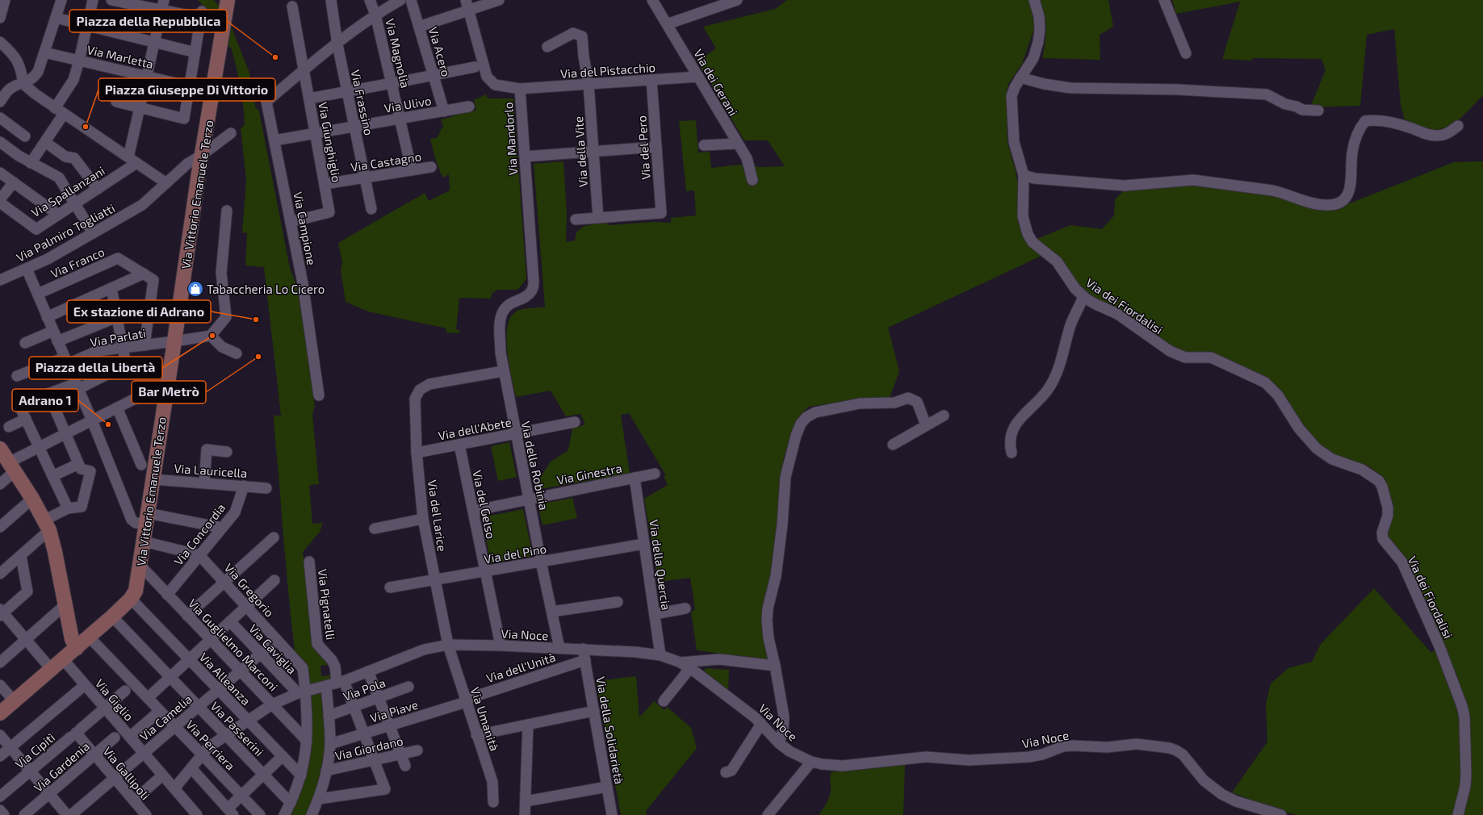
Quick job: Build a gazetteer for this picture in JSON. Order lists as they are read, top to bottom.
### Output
{
  "streets": {
    "street": [
      "Via Acero",
      "Via Magnolia",
      "Via Marletta",
      "Via del Pistacchio",
      "Via dei Gerani",
      "Via Frassino",
      "Via Ulivo",
      "Via Mandorlo",
      "Via Giunghiglio",
      "Via del Pero",
      "Via della Vite",
      "Via Castagno",
      "Via Spallanzani",
      "Via Vittorio Emanuele Terzo",
      "Via Campione",
      "Via Palmiro Togliatti",
      "Via Franco",
      "Via dei Fiordalisi",
      "Via Parlati",
      "Via dell'Abete",
      "Via della Robinia",
      "Via Lauricella",
      "Via Ginestra",
      "Via del Gelso",
      "Via del Larice",
      "Via Concordia",
      "Via del Pino",
      "Via della Quercia",
      "Via Gregorio",
      "Via Pignatelli",
      "Via Noce",
      "Via Guglielmo Marconi",
      "Via Caviglia",
      "Via dell'Unità",
      "Via Alleanza",
      "Via Pola",
      "Via Giglio",
      "Via Piave",
      "Via Camelia",
      "Via Umanità",
      "Via Passerini",
      "Via della Solidarietà",
      "Via Perriera",
      "Via Giordano",
      "Via Cipitì",
      "Via Gardenia",
      "Via Gallipoli"
    ]
  },
  "crossings": [
    ["Via Acero", "Via Ulivo"],
    ["Via Magnolia", "Via Ulivo"],
    ["Via Magnolia", "Via Castagno"],
    ["Via del Pistacchio", "Via dei Gerani"],
    ["Via del Pistacchio", "Via Mandorlo"],
    ["Via del Pistacchio", "Via del Pero"],
    ["Via del Pistacchio", "Via della Vite"],
    ["Via Frassino", "Via Ulivo"],
    ["Via Frassino", "Via Castagno"],
    ["Via Ulivo", "Via Giunghiglio"],
    ["Via Ulivo", "Via Campione"],
    ["Via Mandorlo", "Via della Robinia"],
    ["Via Giunghiglio", "Via Castagno"],
    ["Via Giunghiglio", "Via Campione"],
    ["Via del Pero", "Via della Vite"],
    ["Via Vittorio Emanuele Terzo", "Via Palmiro Togliatti"],
    ["Via Vittorio Emanuele Terzo", "Via Parlati"],
    ["Via Vittorio Emanuele Terzo", "Via Lauricella"],
    ["Via Vittorio Emanuele Terzo", "Via Guglielmo Marconi"],
    ["Via Vittorio Emanuele Terzo", "Via Alleanza"],
    ["Via Vittorio Emanuele Terzo", "Via Giglio"],
    ["Via Vittorio Emanuele Terzo", "Via Passerini"],
    ["Via Vittorio Emanuele Terzo", "Via Perriera"],
    ["Via Franco", "Via Parlati"],
    ["Via dell'Abete", "Via della Robinia"],
    ["Via dell'Abete", "Via del Gelso"],
    ["Via dell'Abete", "Via del Larice"],
    ["Via della Robinia", "Via Ginestra"],
    ["Via della Robinia", "Via del Larice"],
    ["Via della Robinia", "Via del Pino"],
    ["Via della Robinia", "Via Noce"],
    ["Via Lauricella", "Via Concordia"],
    ["Via Ginestra", "Via del Gelso"],
    ["Via Ginestra", "Via della Quercia"],
    ["Via del Gelso", "Via del Pino"],
    ["Via del Gelso", "Via Noce"],
    ["Via del Larice", "Via del Pino"],
    ["Via del Larice", "Via Noce"],
    ["Via del Larice", "Via Umanità"],
    ["Via Concordia", "Via Gregorio"],
    ["Via Concordia", "Via Guglielmo Marconi"],
    ["Via del Pino", "Via della Quercia"],
    ["Via della Quercia", "Via Noce"],
    ["Via Gregorio", "Via Noce"],
    ["Via Gregorio", "Via Guglielmo Marconi"],
    ["Via Gregorio", "Via Caviglia"],
    ["Via Gregorio", "Via Alleanza"],
    ["Via Gregorio", "Via Camelia"],
    ["Via Gregorio", "Via Passerini"],
    ["Via Pignatelli", "Via Noce"],
    ["Via Noce", "Via Guglielmo Marconi"],
    ["Via Noce", "Via Caviglia"],
    ["Via Noce", "Via Alleanza"],
    ["Via Noce", "Via Giglio"],
    ["Via Noce", "Via Umanità"],
    ["Via Noce", "Via Passerini"],
    ["Via Noce", "Via della Solidarietà"],
    ["Via Noce", "Via Perriera"],
    ["Via Guglielmo Marconi", "Via Camelia"],
    ["Via Caviglia", "Via Camelia"],
    ["Via dell'Unità", "Via Piave"],
    ["Via dell'Unità", "Via Umanità"],
    ["Via dell'Unità", "Via della Solidarietà"],
    ["Via Alleanza", "Via Camelia"],
    ["Via Giglio", "Via Camelia"],
    ["Via Giglio", "Via Cipitì"],
    ["Via Piave", "Via Umanità"],
    ["Via Camelia", "Via Passerini"],
    ["Via Camelia", "Via Perriera"],
    ["Via Camelia", "Via Gallipoli"],
    ["Via Cipitì", "Via Gallipoli"],
    ["Via Gardenia", "Via Gallipoli"]
  ],
  "places": {
    "other": [
      "Piazza della Repubblica",
      "Piazza Giuseppe Di Vittorio",
      "Ex stazione di Adrano",
      "Piazza della Libertà",
      "Bar Metrò",
      "Adrano 1"
    ],
    "shop": ["Tabaccheria Lo Cicero"]
  }
}
